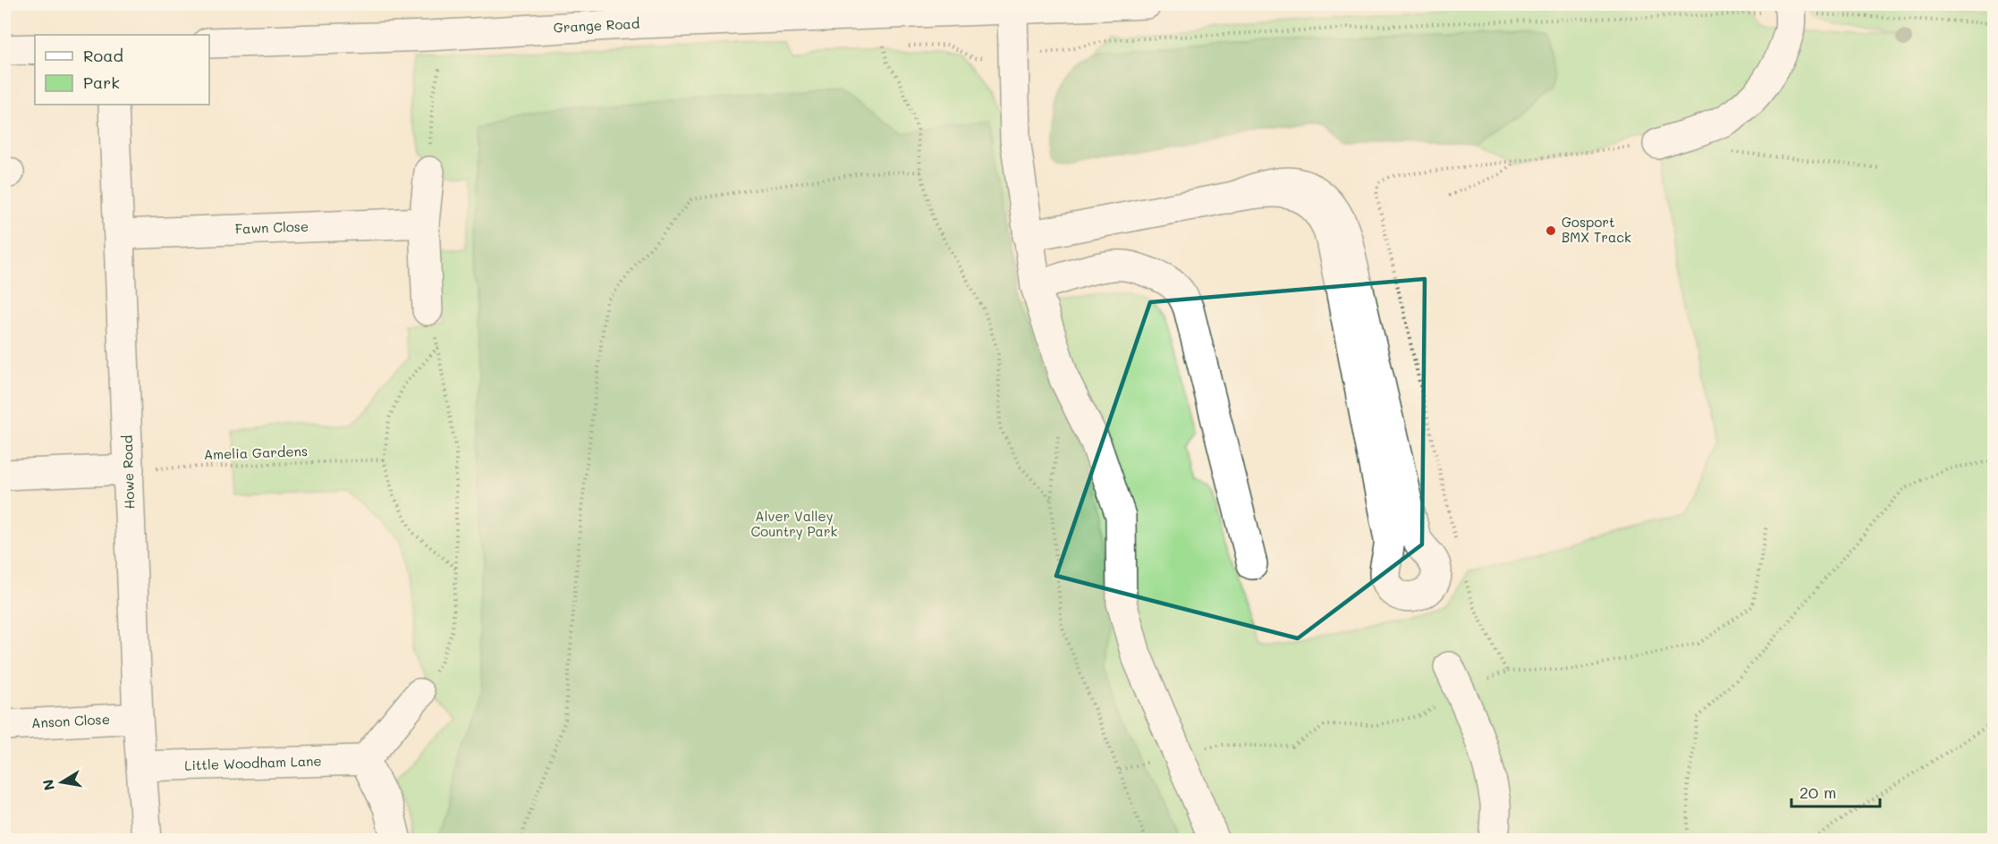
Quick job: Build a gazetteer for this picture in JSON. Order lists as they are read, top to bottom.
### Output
{
  "streets": {
    "street": [
      "Grange Road",
      "Fawn Close",
      "Howe Road",
      "Anson Close",
      "Little Woodham Lane"
    ],
    "path": ["Amelia Gardens"]
  },
  "crossings": [
    ["Fawn Close", "Howe Road"],
    ["Amelia Gardens", "Howe Road"],
    ["Howe Road", "Anson Close"],
    ["Howe Road", "Little Woodham Lane"]
  ],
  "parks": ["Alver Valley Country Park"],
  "places": ["Gosport BMX Track"],
  "legend": ["Road", "Park"],
  "scale_bar": "20 m",
  "north": "left"
}
